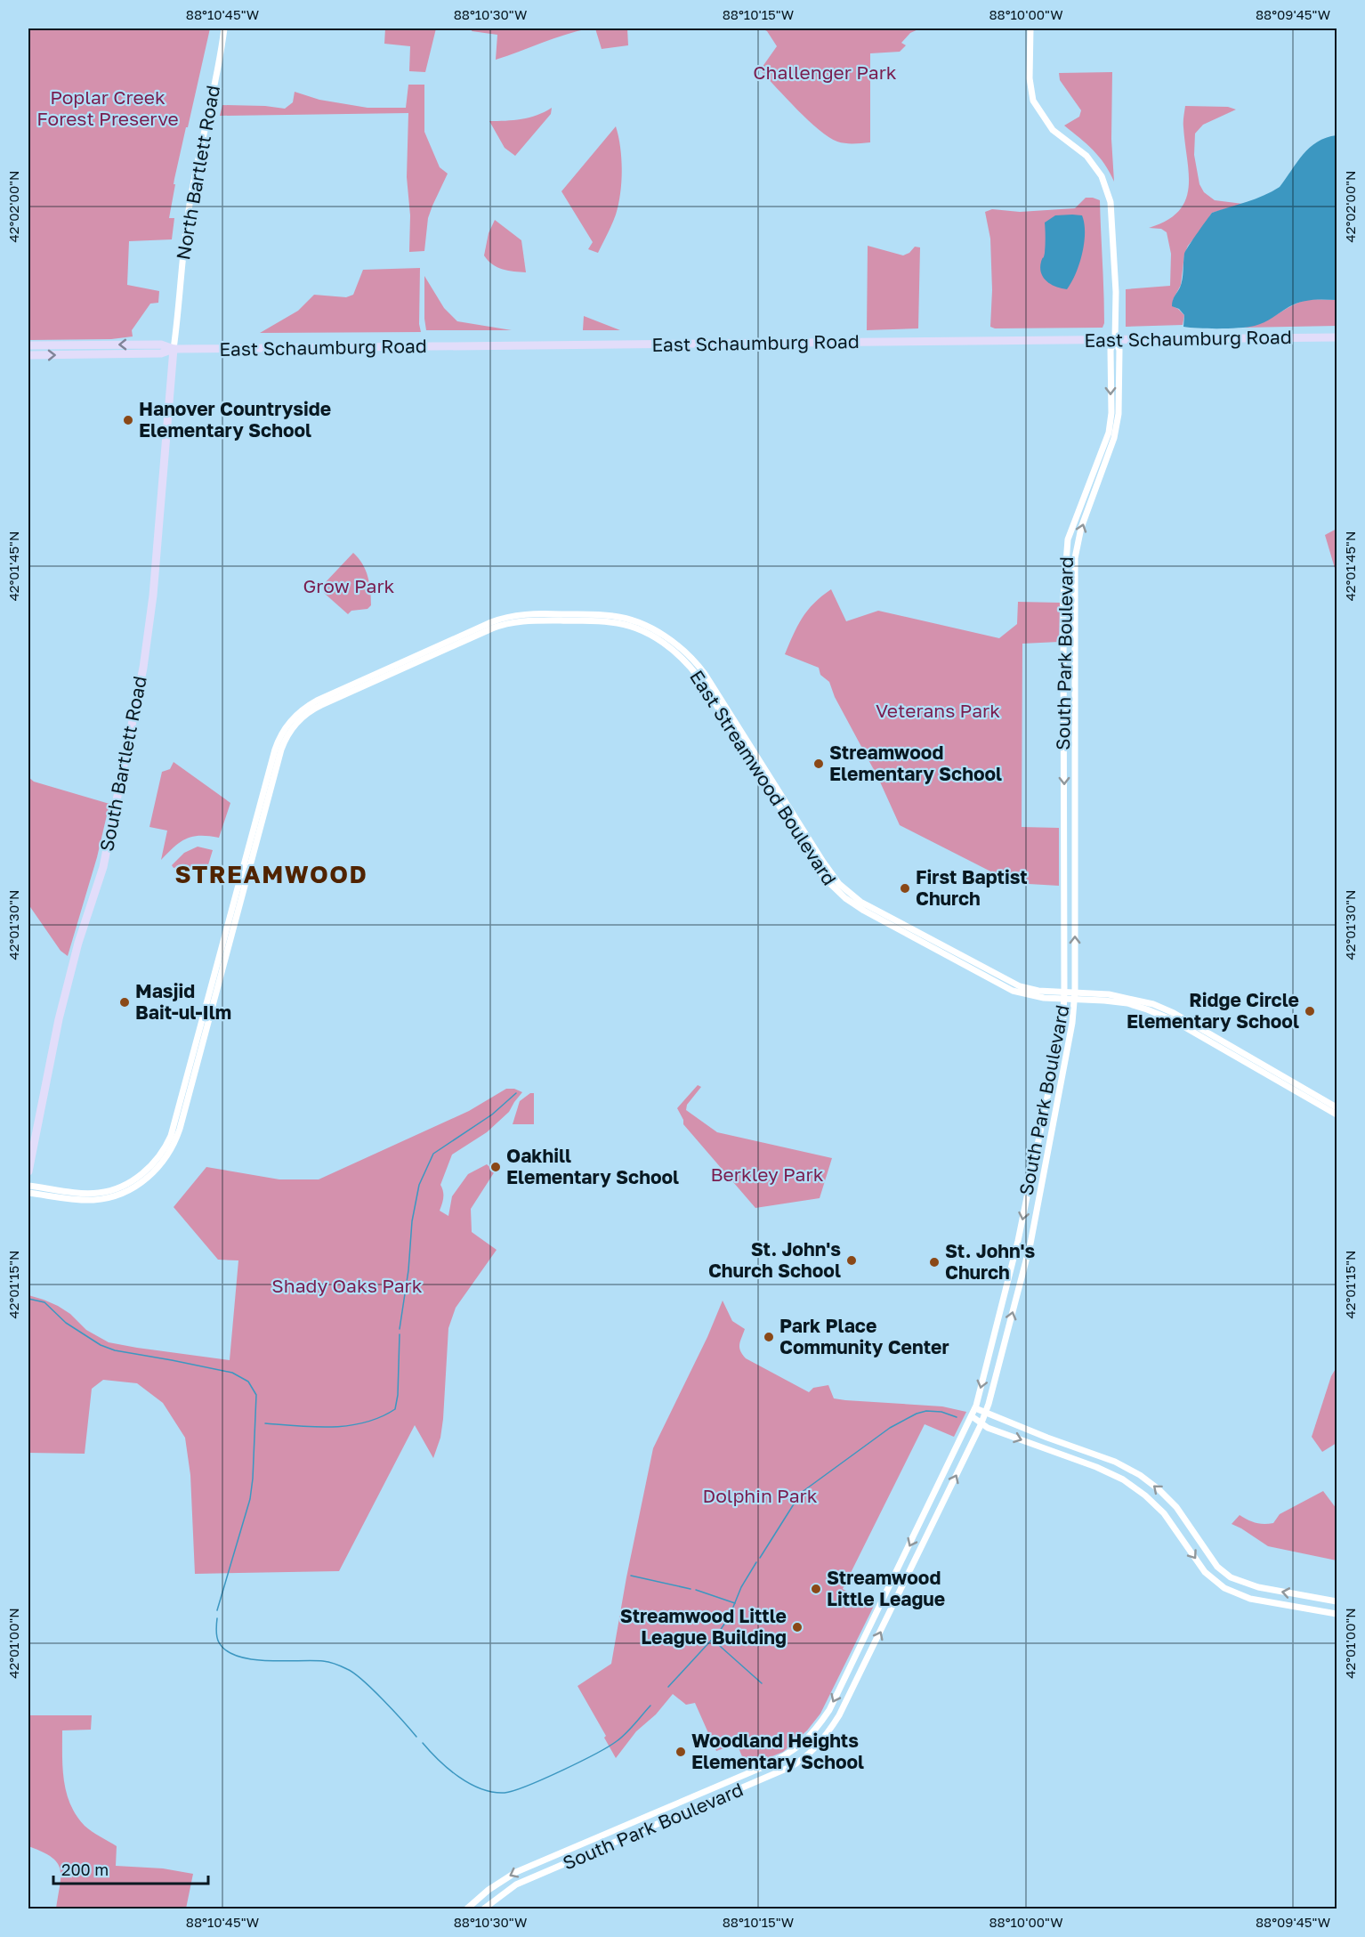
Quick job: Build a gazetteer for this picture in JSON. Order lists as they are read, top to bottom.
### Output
{
  "streets": {
    "main road": ["East Schaumburg Road", "South Bartlett Road"],
    "street": ["North Bartlett Road", "South Park Boulevard", "East Streamwood Boulevard"]
  },
  "crossings": [
    ["North Bartlett Road", "East Schaumburg Road"],
    ["North Bartlett Road", "South Bartlett Road"],
    ["East Schaumburg Road", "South Park Boulevard"],
    ["East Schaumburg Road", "South Bartlett Road"],
    ["South Park Boulevard", "East Streamwood Boulevard"]
  ],
  "districts": ["STREAMWOOD"],
  "parks": [
    "Challenger Park",
    "Poplar Creek Forest Preserve",
    "Grow Park",
    "Veterans Park",
    "Berkley Park",
    "Shady Oaks Park",
    "Dolphin Park"
  ],
  "places": [
    "Hanover Countryside Elementary School",
    "Streamwood Elementary School",
    "First Baptist Church",
    "Masjid Bait-ul-Ilm",
    "Ridge Circle Elementary School",
    "Oakhill Elementary School",
    "St. John's Church School",
    "St. John's Church",
    "Park Place Community Center",
    "Streamwood Little League",
    "Streamwood Little League Building",
    "Woodland Heights Elementary School"
  ],
  "scale_bar": "200 m",
  "coordinates": [
    "88°10'45\"W",
    "88°10'30\"W",
    "88°10'15\"W",
    "88°10'00\"W",
    "88°09'45\"W",
    "42°02'00\"N",
    "42°01'45\"N",
    "42°01'30\"N",
    "42°01'15\"N",
    "42°01'00\"N"
  ]
}
